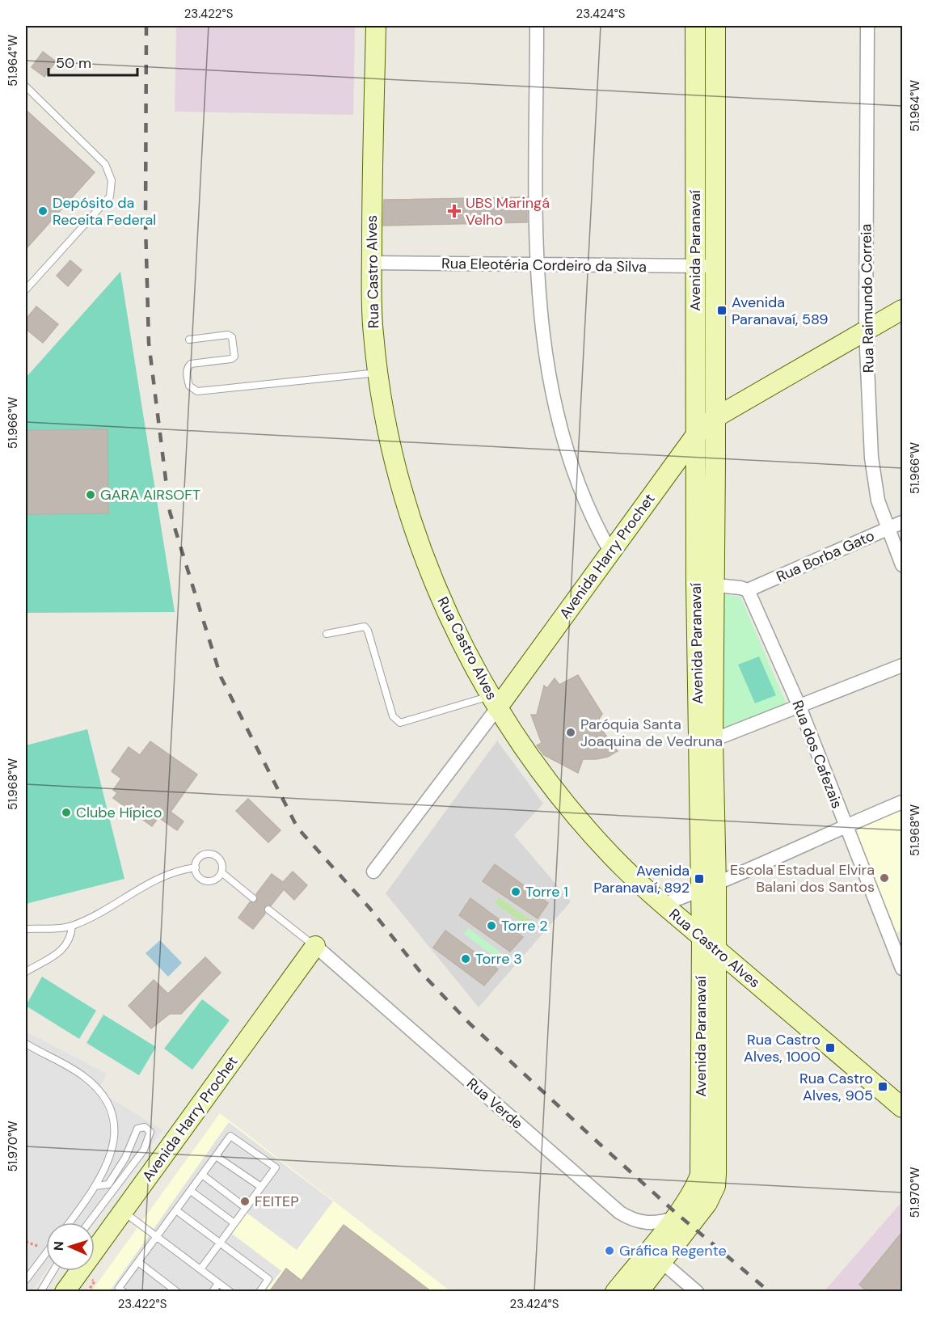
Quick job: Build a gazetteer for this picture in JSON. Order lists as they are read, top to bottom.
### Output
{
  "streets": {
    "street": [
      "Avenida Paranavaí",
      "Rua Eleotéria Cordeiro da Silva",
      "Rua Castro Alves",
      "Rua Raimundo Correia",
      "Avenida Harry Prochet",
      "Rua Borba Gato",
      "Rua dos Cafezais",
      "Rua Verde"
    ]
  },
  "crossings": [
    ["Avenida Paranavaí", "Rua Eleotéria Cordeiro da Silva"],
    ["Avenida Paranavaí", "Rua Castro Alves"],
    ["Avenida Paranavaí", "Avenida Harry Prochet"],
    ["Avenida Paranavaí", "Rua Verde"],
    ["Rua Eleotéria Cordeiro da Silva", "Rua Castro Alves"],
    ["Rua Castro Alves", "Avenida Harry Prochet"],
    ["Rua Raimundo Correia", "Avenida Harry Prochet"],
    ["Rua Raimundo Correia", "Rua Borba Gato"],
    ["Avenida Harry Prochet", "Rua Verde"],
    ["Rua Borba Gato", "Rua dos Cafezais"]
  ],
  "places": {
    "other": [
      "Depósito da Receita Federal",
      "GARA AIRSOFT",
      "Paróquia Santa Joaquina de Vedruna",
      "Clube Hípico",
      "Escola Estadual Elvira Balani dos Santos",
      "Torre 1",
      "Torre 2",
      "Torre 3",
      "FEITEP",
      "Gráfica Regente"
    ],
    "health": ["UBS Maringá Velho"],
    "transit": [
      "Avenida Paranavaí, 589",
      "Avenida Paranavaí, 892",
      "Rua Castro Alves, 1000",
      "Rua Castro Alves, 905"
    ]
  },
  "scale_bar": "50 m",
  "north": "left",
  "coordinates": [
    "23.422°S",
    "23.424°S",
    "51.964°W",
    "51.966°W",
    "51.968°W",
    "51.970°W"
  ]
}
